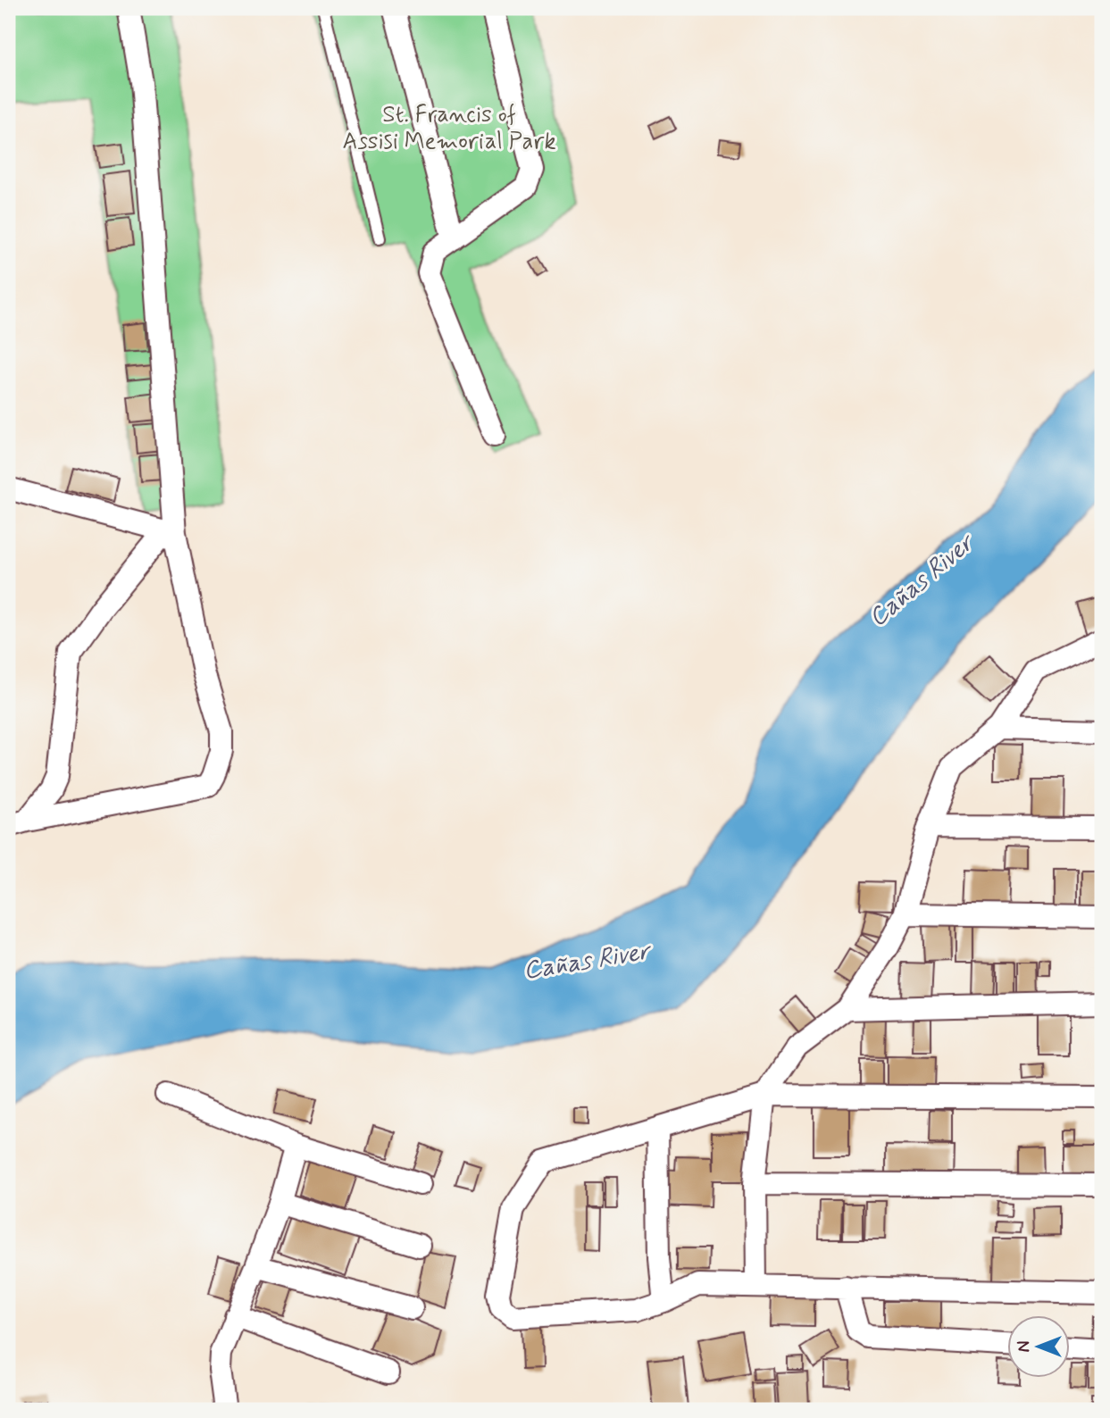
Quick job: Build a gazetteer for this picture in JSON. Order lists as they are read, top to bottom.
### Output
{
  "water": ["Cañas River"],
  "parks": ["St. Francis of Assisi Memorial Park"],
  "north": "left"
}
